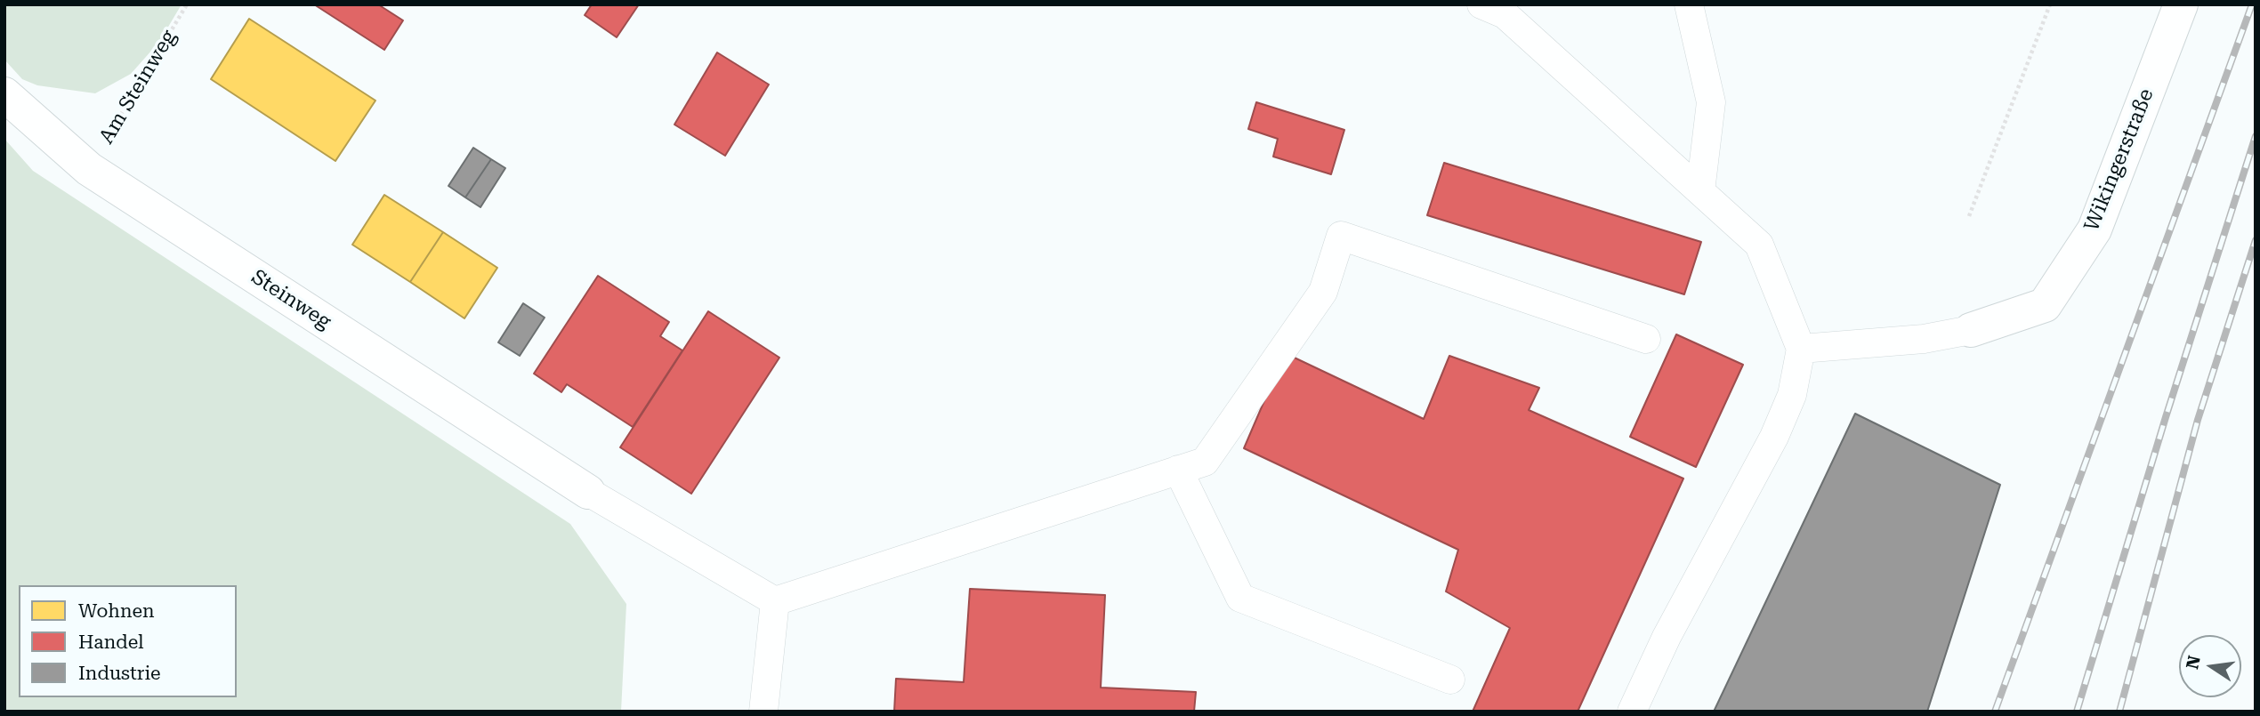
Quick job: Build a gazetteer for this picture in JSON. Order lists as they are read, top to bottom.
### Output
{
  "streets": {
    "street": ["Wikingerstraße", "Steinweg"],
    "path": ["Am Steinweg"]
  },
  "crossings": [
    ["Am Steinweg", "Steinweg"]
  ],
  "legend": ["Wohnen", "Handel", "Industrie"],
  "north": "left"
}
